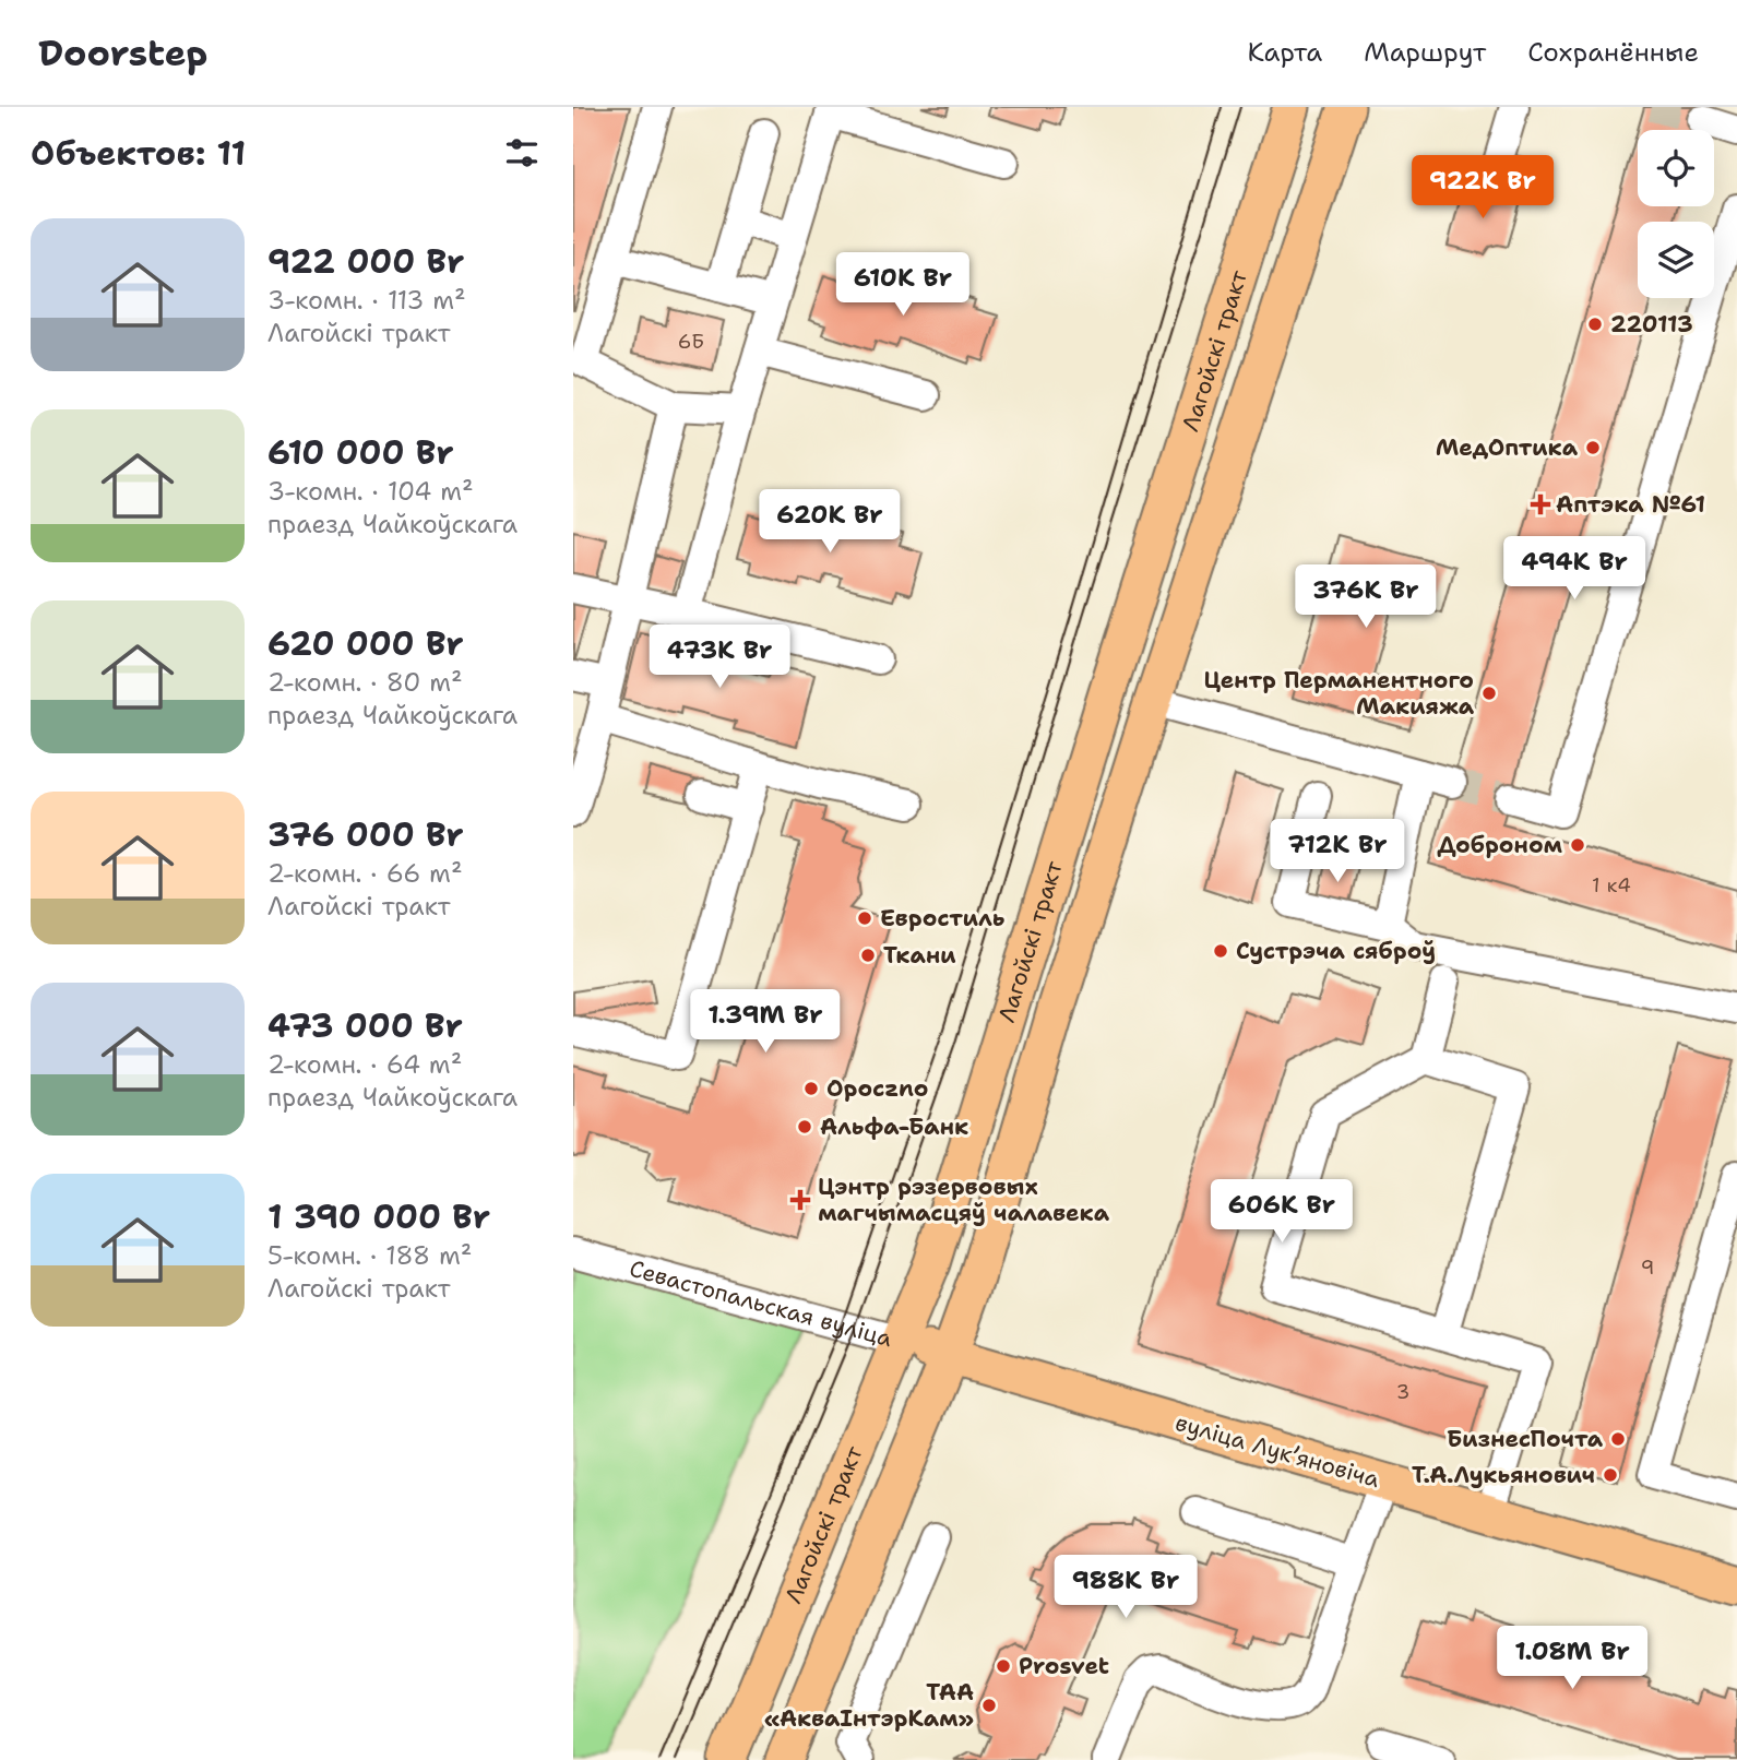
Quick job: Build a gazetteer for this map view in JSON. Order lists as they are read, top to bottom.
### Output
{
  "streets": {
    "main road": ["Лагойскі тракт", "Севастопальская вуліца", "вуліца Лукʼяновіча"]
  },
  "crossings": [
    ["Лагойскі тракт", "Севастопальская вуліца"],
    ["Лагойскі тракт", "вуліца Лукʼяновіча"],
    ["Севастопальская вуліца", "вуліца Лукʼяновіча"]
  ],
  "places": {
    "other": [
      "220113",
      "МедОптика",
      "Центр Перманентного Макияжа",
      "Доброном",
      "Евростиль",
      "Сустрэча сяброў",
      "Ткани",
      "Opoczno",
      "Альфа-Банк",
      "БизнесПочта",
      "Т.А.Лукьянович",
      "Prosvet",
      "ТАА «АкваІнтэрКам»"
    ],
    "health": ["Аптэка №61", "Цэнтр рэзервовых магчымасцяў чалавека"]
  },
  "house_numbers": [
    "6Б",
    "1 к4",
    "9",
    "3"
  ],
  "page": {
    "header": "Doorstep",
    "nav": ["Карта", "Маршрут", "Сохранённые"],
    "heading": "Объектов: 11",
    "price": [
      "922K Br",
      "610K Br",
      "620K Br",
      "494K Br",
      "376K Br",
      "473K Br",
      "712K Br",
      "1.39M Br",
      "606K Br",
      "988K Br",
      "1.08M Br"
    ],
    "list": [
      {
        "name": "922 000 Br",
        "note": "3-комн. · 113 m² · Лагойскі тракт"
      },
      {
        "name": "610 000 Br",
        "note": "3-комн. · 104 m² · праезд Чайкоўскага"
      },
      {
        "name": "620 000 Br",
        "note": "2-комн. · 80 m² · праезд Чайкоўскага"
      },
      {
        "name": "376 000 Br",
        "note": "2-комн. · 66 m² · Лагойскі тракт"
      },
      {
        "name": "473 000 Br",
        "note": "2-комн. · 64 m² · праезд Чайкоўскага"
      },
      {
        "name": "1 390 000 Br",
        "note": "5-комн. · 188 m² · Лагойскі тракт"
      }
    ]
  }
}
